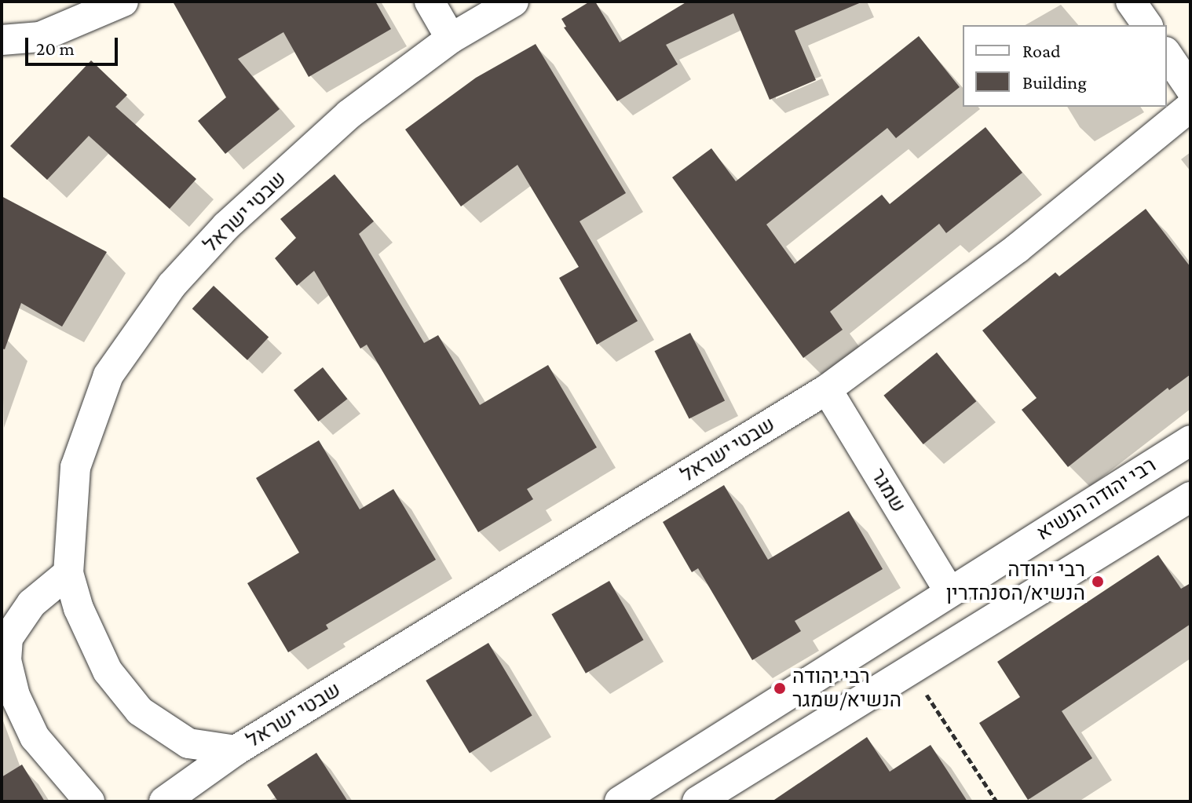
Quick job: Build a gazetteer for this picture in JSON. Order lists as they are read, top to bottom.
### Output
{
  "streets": {
    "street": ["שבטי ישראל", "שמגר", "רבי יהודה הנשיא"]
  },
  "crossings": [
    ["שבטי ישראל", "שמגר"],
    ["שמגר", "רבי יהודה הנשיא"]
  ],
  "places": ["רבי יהודה הנשיא/הסנהדרין", "רבי יהודה הנשיא/שמגר"],
  "legend": ["Road", "Building"],
  "scale_bar": "20 m"
}
